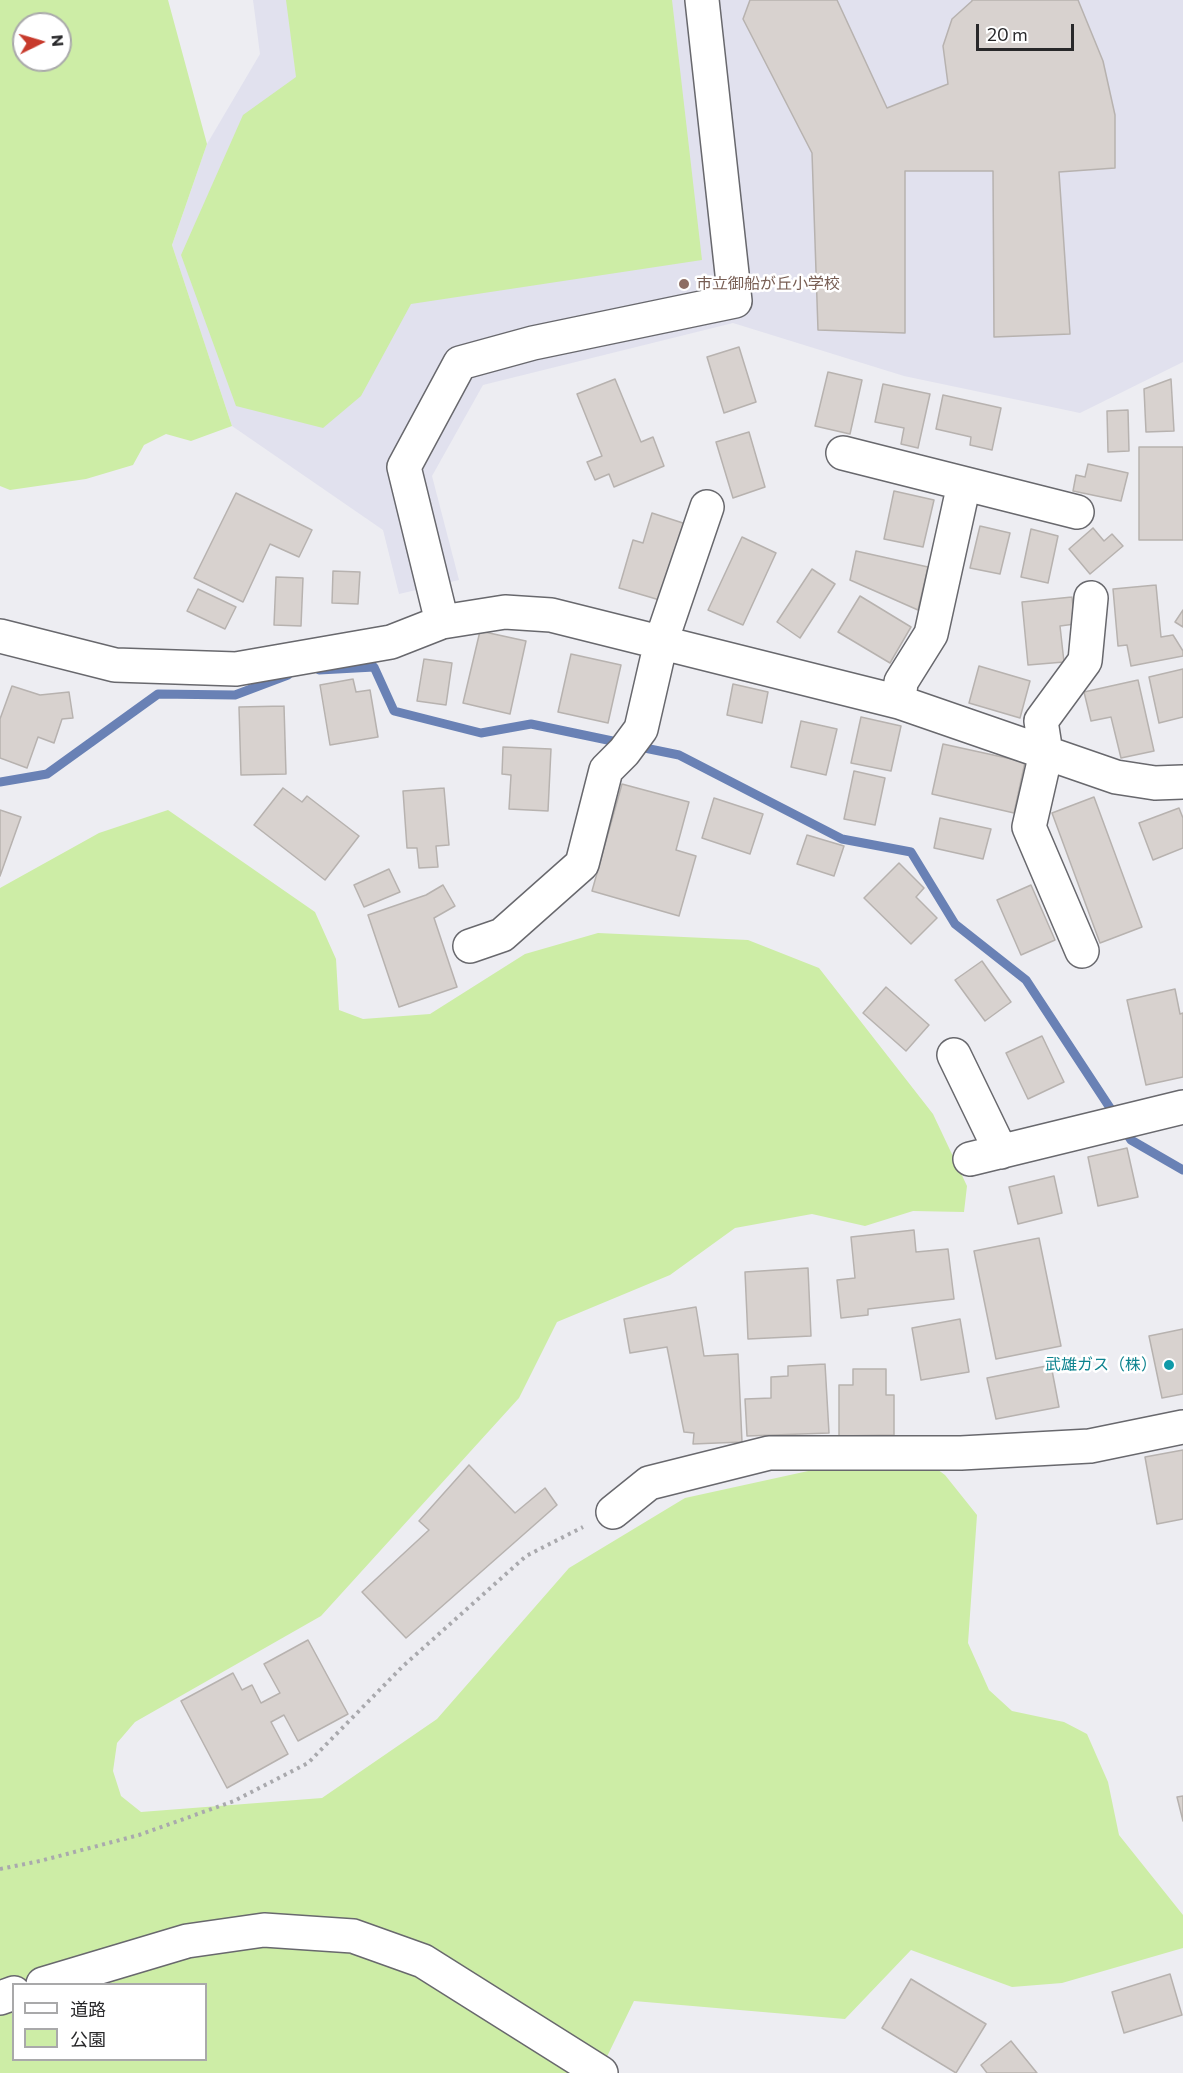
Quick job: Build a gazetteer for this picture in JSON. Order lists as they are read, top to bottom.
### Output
{
  "places": ["市立御船が丘小学校", "武雄ガス（株）"],
  "legend": ["道路", "公園"],
  "scale_bar": "20 m",
  "north": "right"
}
